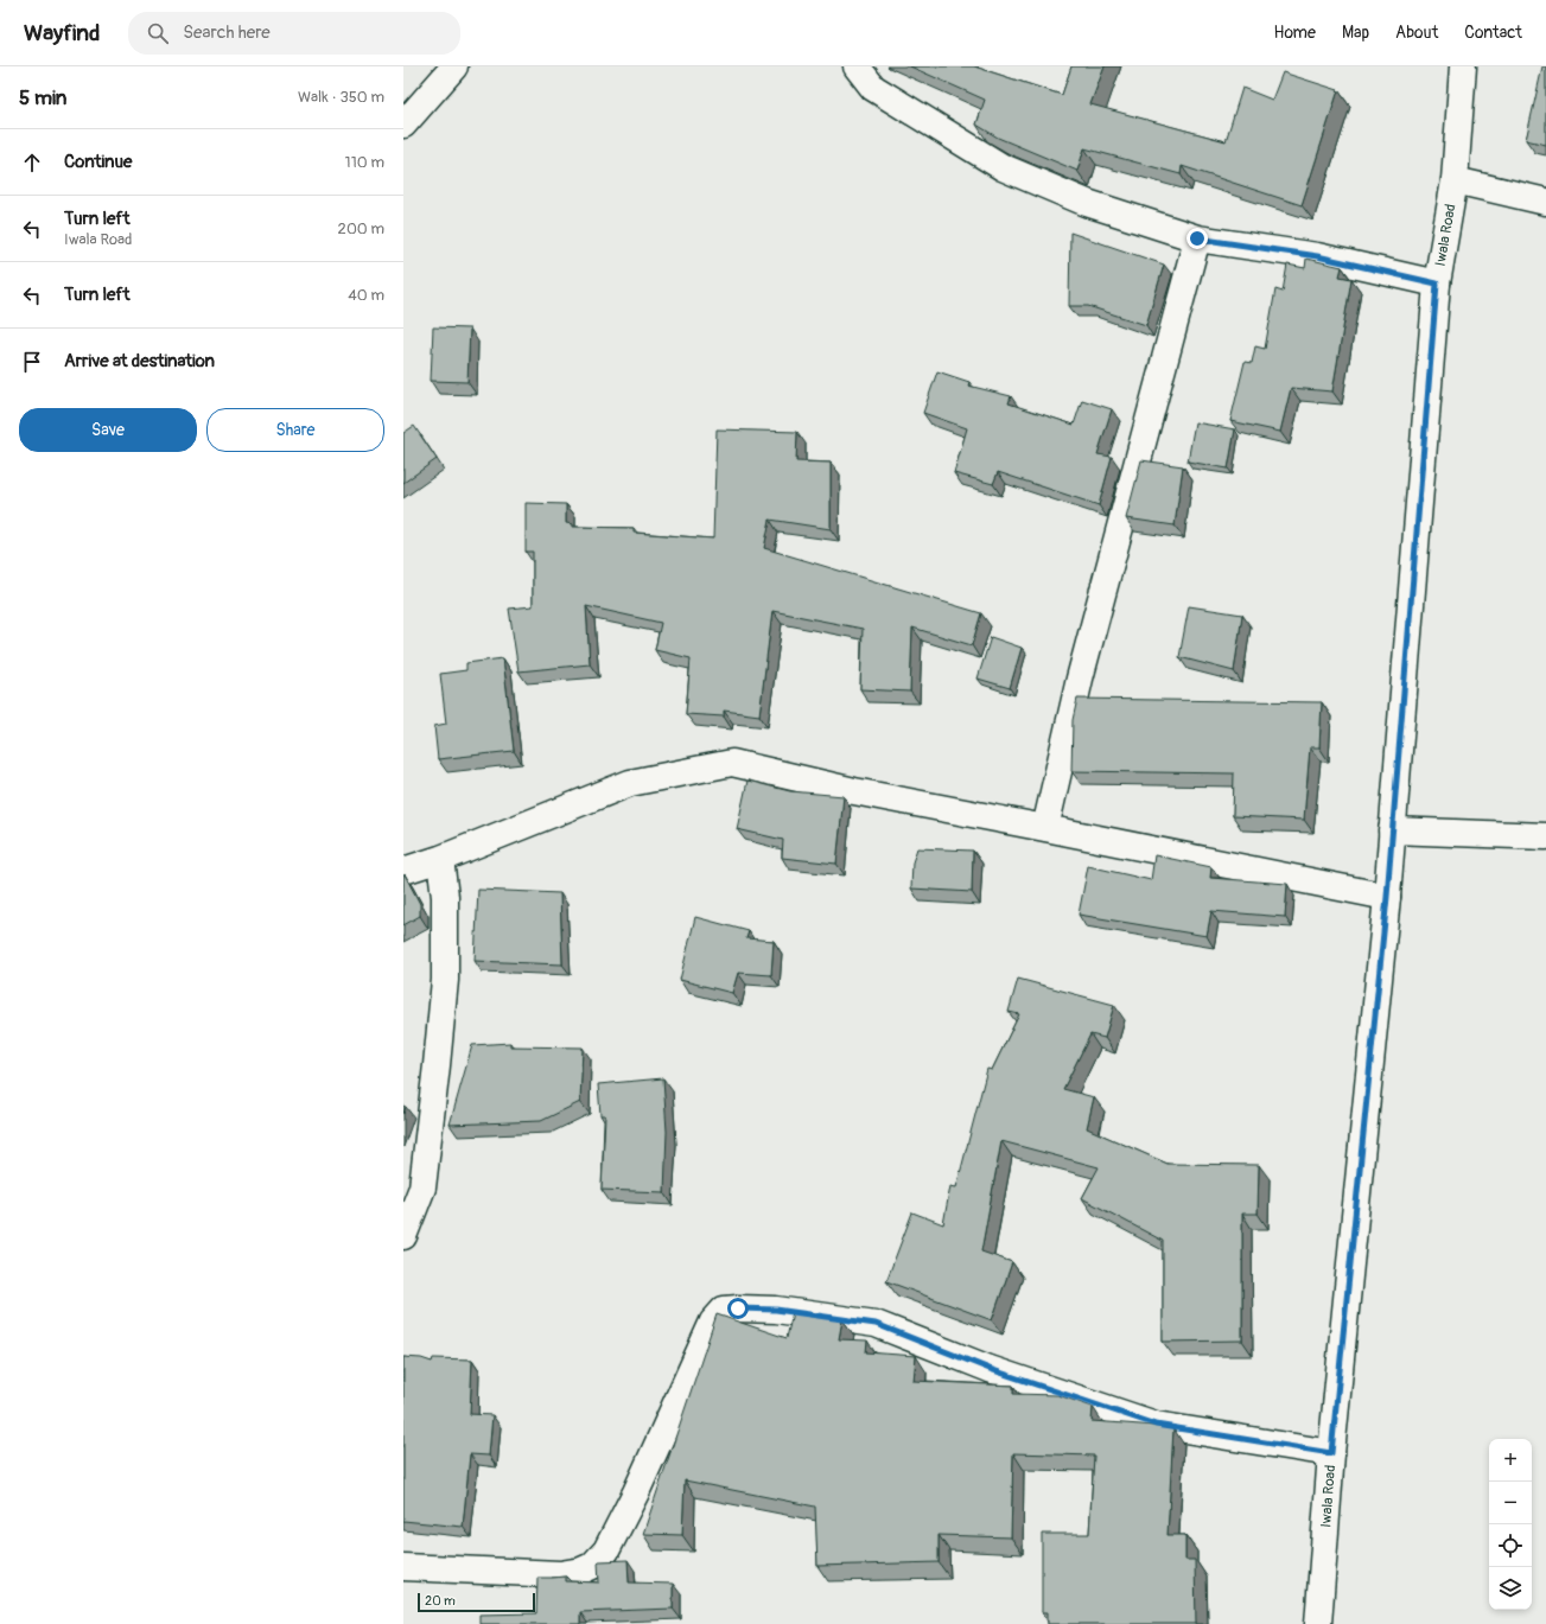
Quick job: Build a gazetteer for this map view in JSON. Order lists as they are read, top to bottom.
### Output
{
  "streets": {
    "street": ["Iwala Road"]
  },
  "scale_bar": "20 m",
  "page": {
    "header": "Wayfind",
    "search": "Search here",
    "nav": [
      "Home",
      "Map",
      "About",
      "Contact"
    ],
    "heading": ["5 min", "Walk · 350 m"],
    "list": [
      ["Continue", "110 m"],
      ["Turn left", "Iwala Road", "200 m"],
      ["Turn left", "40 m"],
      "Arrive at destination"
    ],
    "buttons": ["Save", "Share"],
    "map_buttons": ["+", "−"],
    "scale": "20 m"
  }
}
